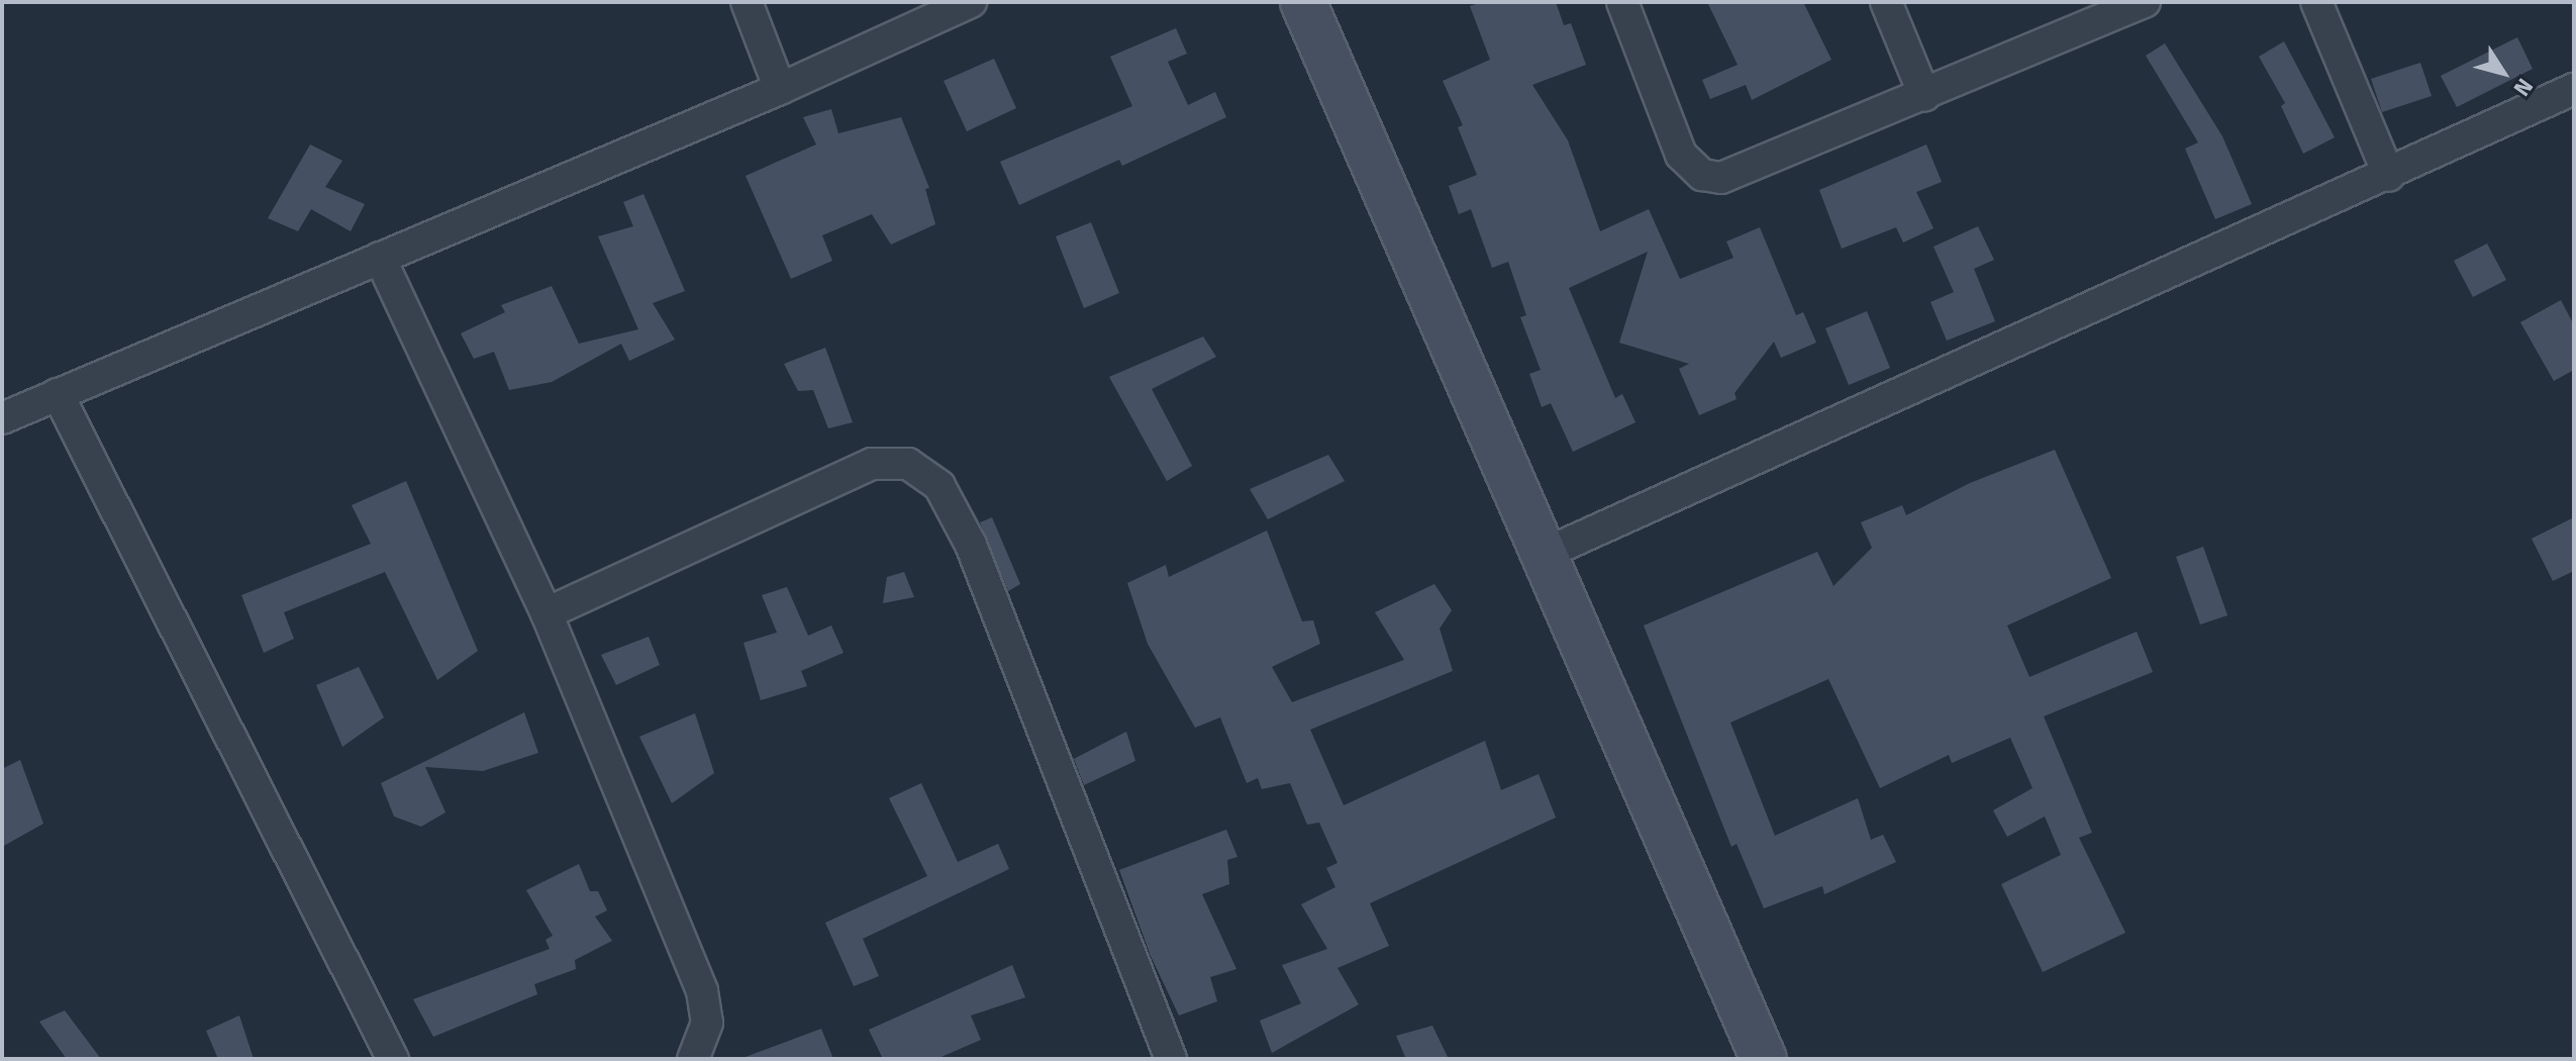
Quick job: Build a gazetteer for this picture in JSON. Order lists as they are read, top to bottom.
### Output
{
  "north": "bottom right"
}
